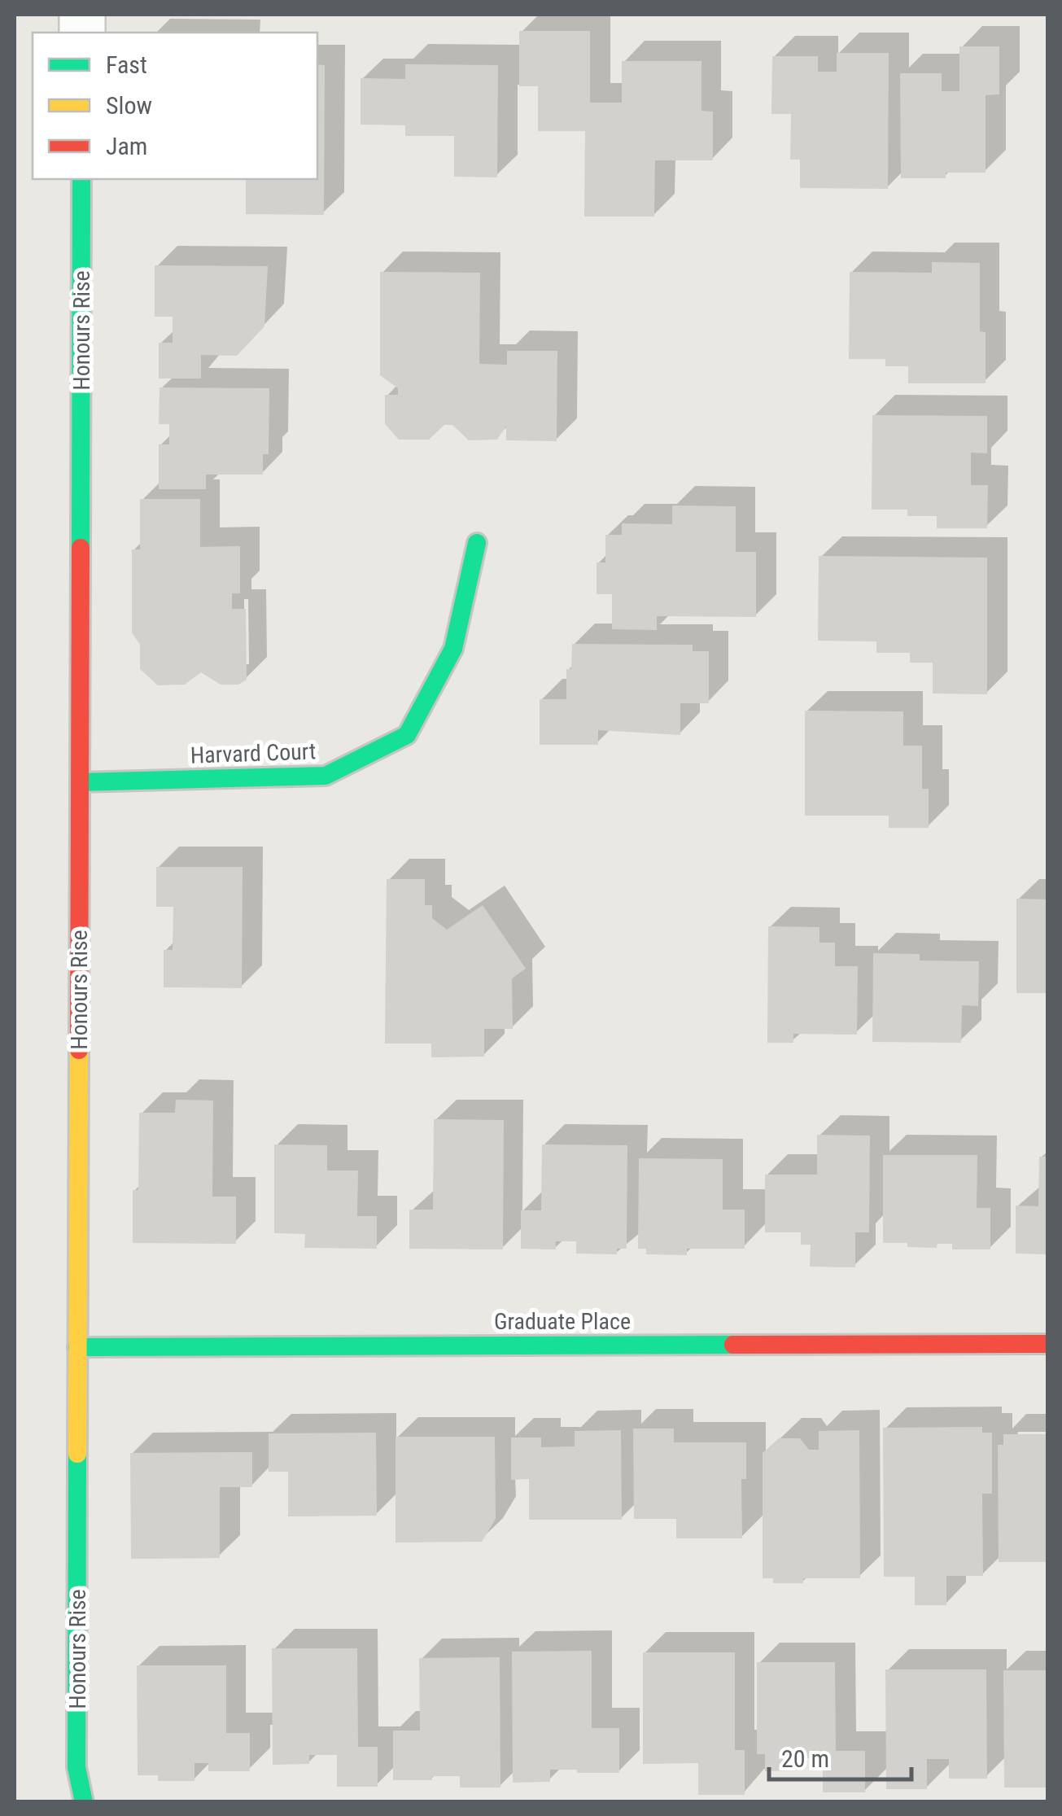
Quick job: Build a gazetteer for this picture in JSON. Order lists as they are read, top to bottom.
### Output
{
  "streets": {
    "street": ["Honours Rise", "Harvard Court", "Graduate Place"]
  },
  "crossings": [
    ["Honours Rise", "Harvard Court"],
    ["Honours Rise", "Graduate Place"]
  ],
  "legend": ["Fast", "Slow", "Jam"],
  "scale_bar": "20 m"
}
